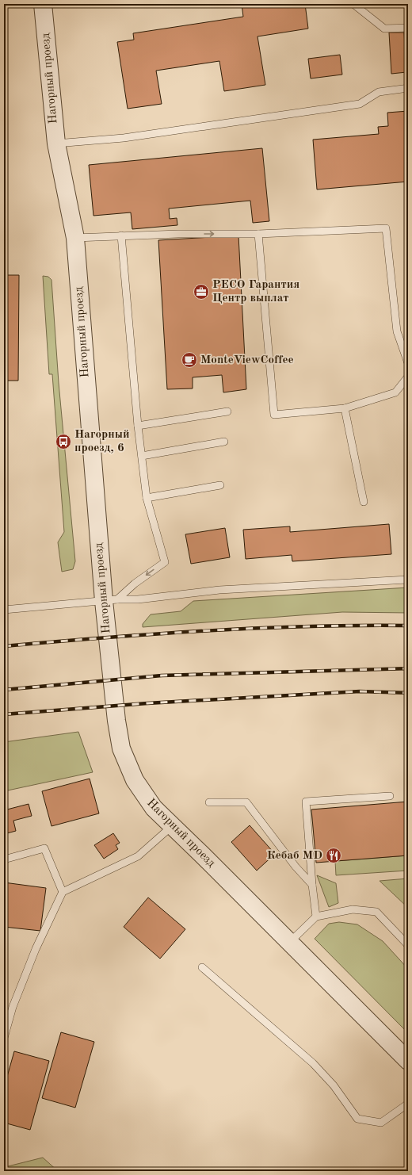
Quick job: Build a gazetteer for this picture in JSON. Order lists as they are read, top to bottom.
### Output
{
  "streets": {
    "street": ["Нагорный проезд"]
  },
  "places": {
    "office": ["РЕСО Гарантия Центр выплат"],
    "cafe": ["MonteViewCoffee"],
    "bus stop": ["Нагорный проезд, 6"],
    "restaurant": ["Кебаб MD"]
  }
}
